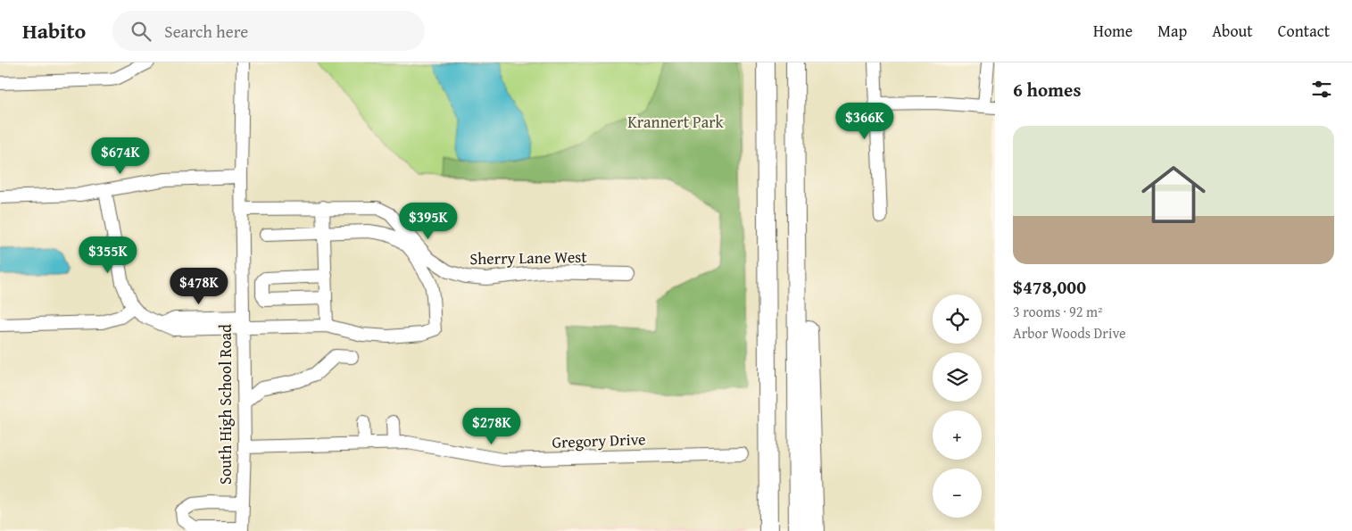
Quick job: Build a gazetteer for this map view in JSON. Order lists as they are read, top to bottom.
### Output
{
  "streets": {
    "street": ["Sherry Lane West", "South High School Road", "Gregory Drive"]
  },
  "crossings": [
    ["Sherry Lane West", "South High School Road"],
    ["South High School Road", "Gregory Drive"]
  ],
  "parks": ["Krannert Park"],
  "page": {
    "header": "Habito",
    "search": "Search here",
    "nav": [
      "Home",
      "Map",
      "About",
      "Contact"
    ],
    "heading": "6 homes",
    "price": [
      "$366K",
      "$674K",
      "$395K",
      "$355K",
      "$478K",
      "$278K"
    ],
    "list": [
      {
        "name": "$478,000",
        "note": "3 rooms · 92 m² · Arbor Woods Drive"
      }
    ],
    "map_buttons": ["+", "−"]
  }
}
